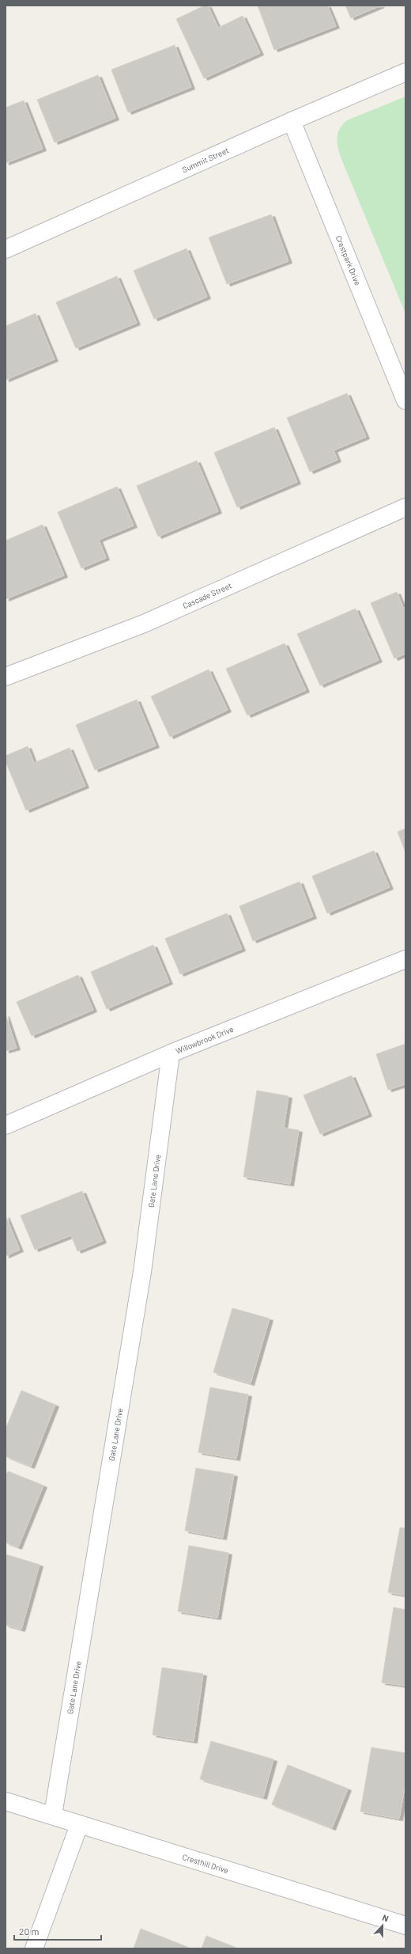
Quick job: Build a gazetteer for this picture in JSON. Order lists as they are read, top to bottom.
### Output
{
  "streets": {
    "street": [
      "Summit Street",
      "Crestpark Drive",
      "Cascade Street",
      "Willowbrook Drive",
      "Gate Lane Drive",
      "Cresthill Drive"
    ]
  },
  "crossings": [
    ["Summit Street", "Crestpark Drive"],
    ["Willowbrook Drive", "Gate Lane Drive"],
    ["Gate Lane Drive", "Cresthill Drive"]
  ],
  "scale_bar": "20 m",
  "north": "top"
}
